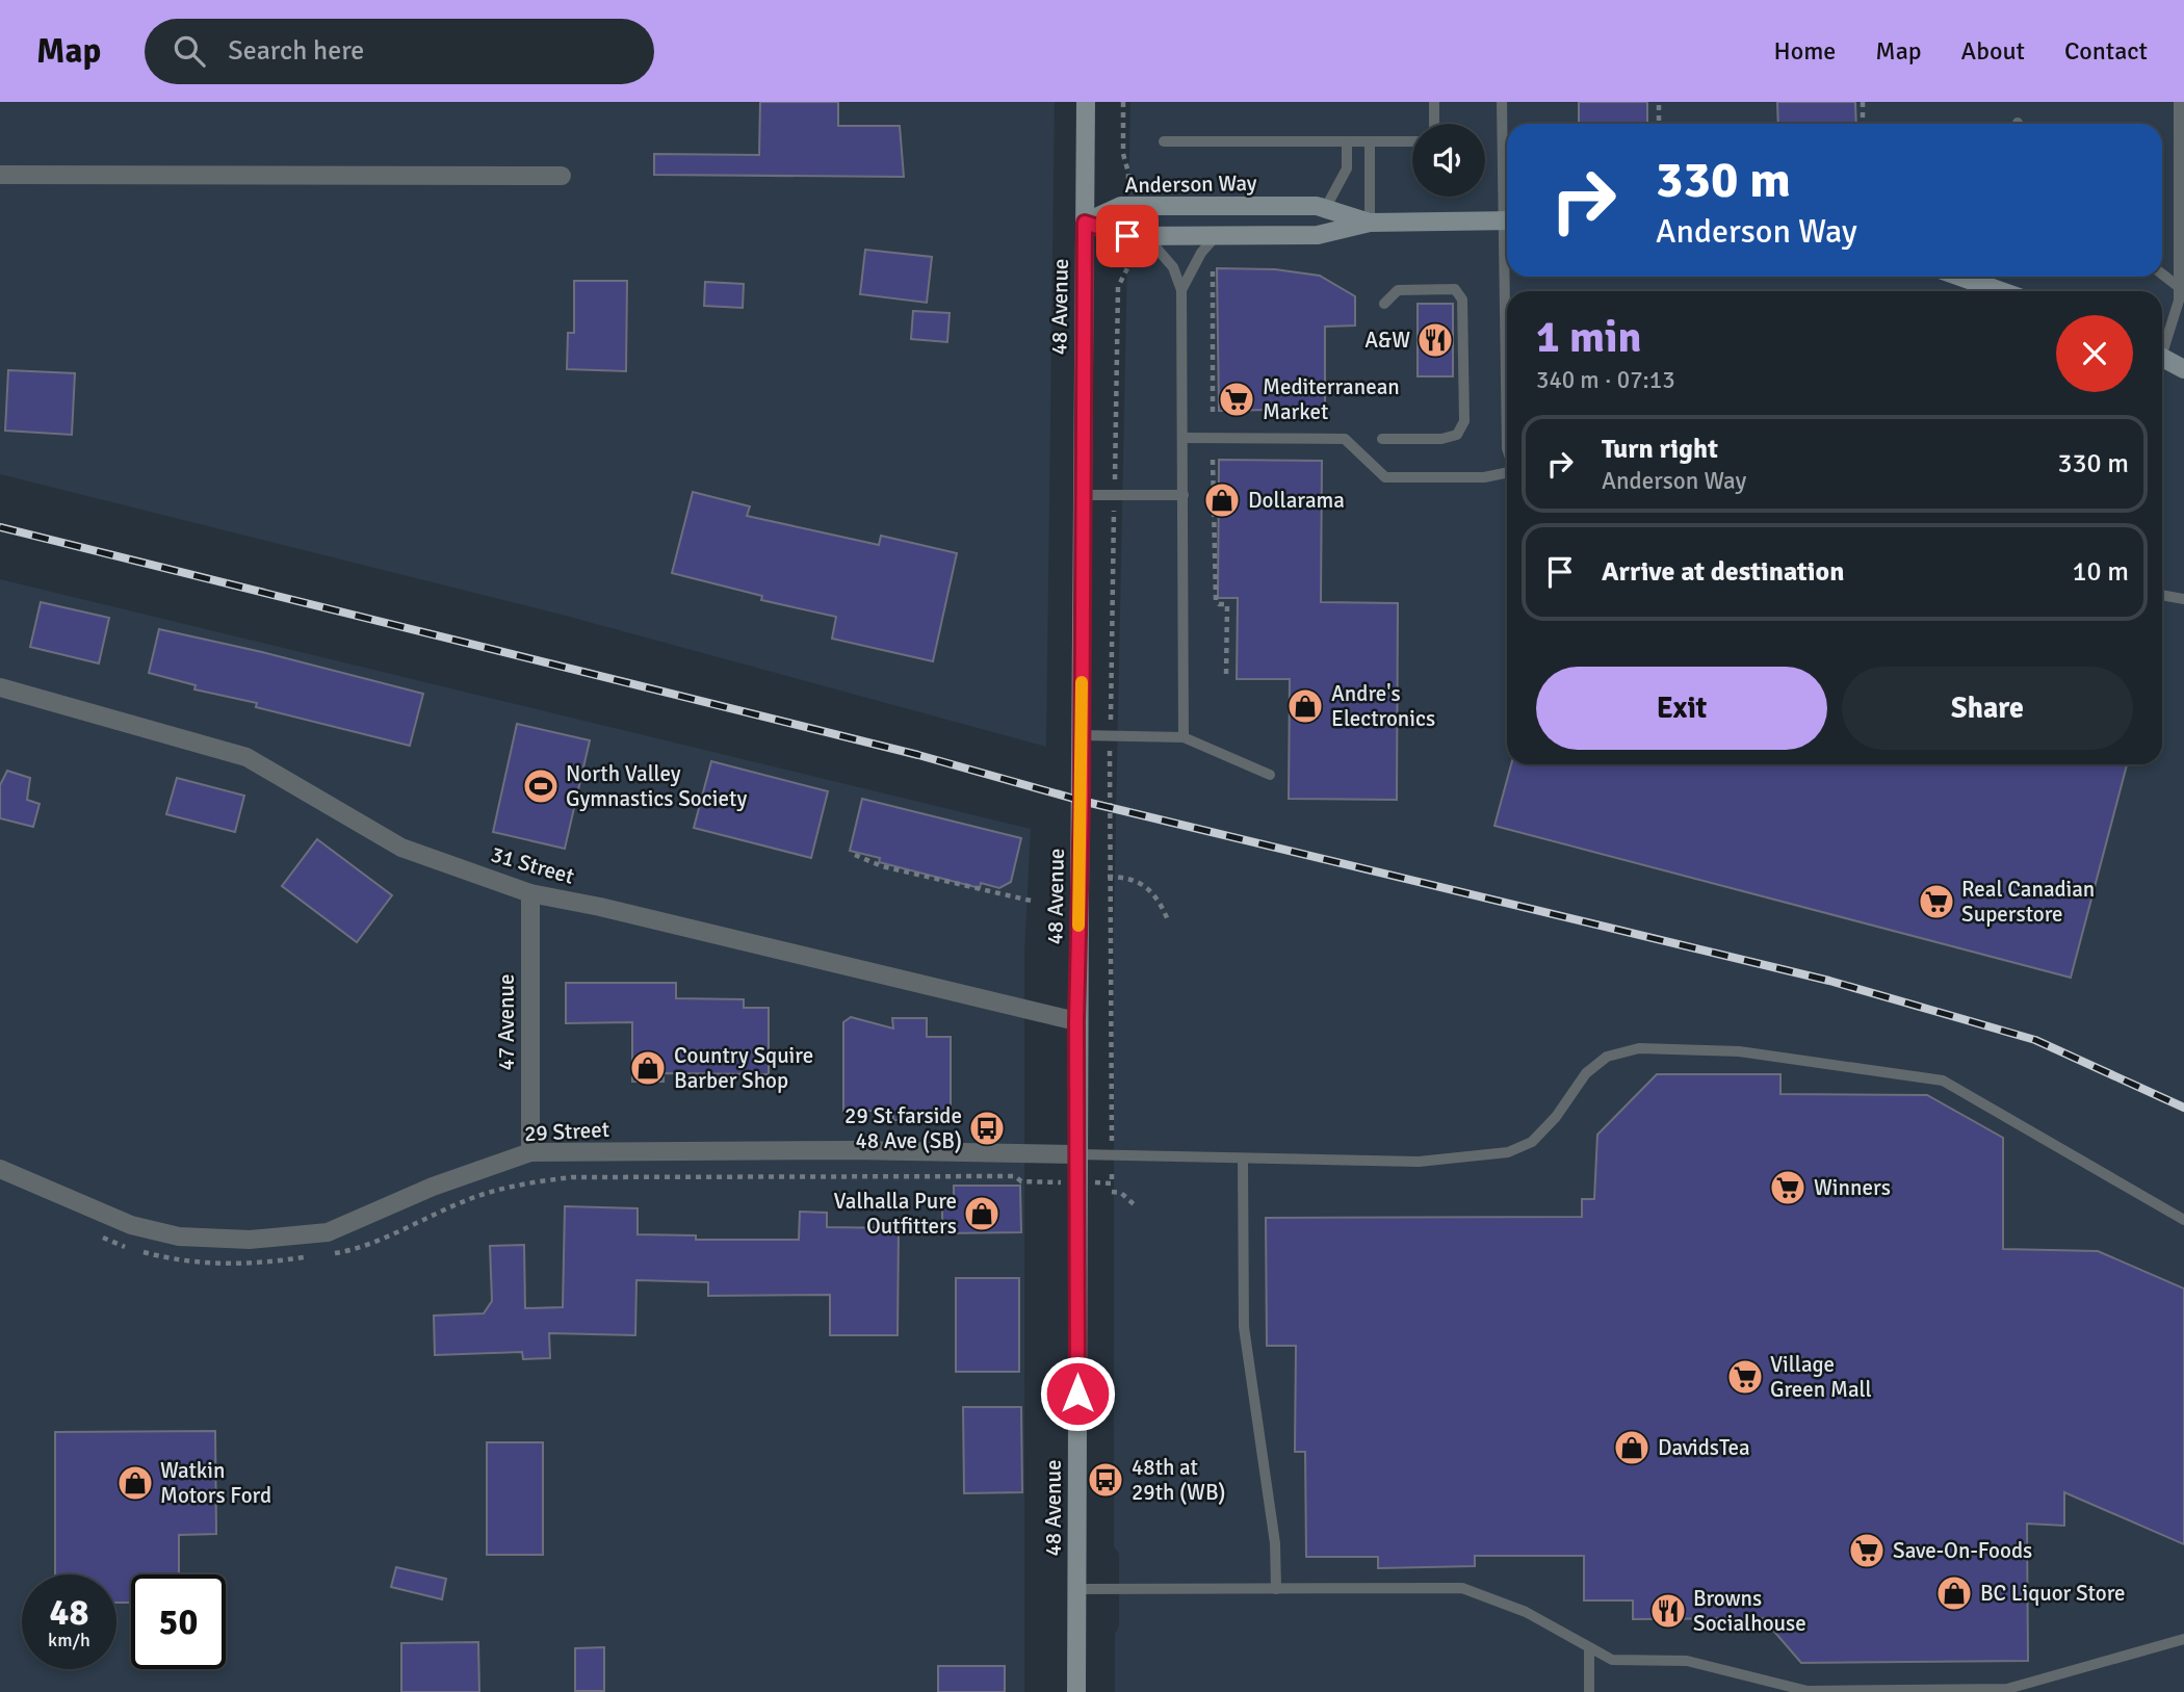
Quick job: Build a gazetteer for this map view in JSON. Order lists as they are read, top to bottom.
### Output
{
  "streets": {
    "main road": ["Anderson Way", "48 Avenue"],
    "street": ["31 Street", "47 Avenue", "29 Street"]
  },
  "crossings": [
    ["Anderson Way", "48 Avenue"],
    ["48 Avenue", "31 Street"],
    ["48 Avenue", "29 Street"],
    ["31 Street", "47 Avenue"],
    ["47 Avenue", "29 Street"]
  ],
  "places": {
    "restaurant": ["A&W", "Browns Socialhouse"],
    "supermarket": [
      "Mediterranean Market",
      "Real Canadian Superstore",
      "Winners",
      "Village Green Mall",
      "Save-On-Foods"
    ],
    "shop": [
      "Dollarama",
      "Andre's Electronics",
      "Country Squire Barber Shop",
      "Valhalla Pure Outfitters",
      "DavidsTea",
      "Watkin Motors Ford",
      "BC Liquor Store"
    ],
    "sports": ["North Valley Gymnastics Society"],
    "bus stop": ["29 St farside 48 Ave (SB)", "48th at 29th (WB)"]
  },
  "page": {
    "header": "Map",
    "search": "Search here",
    "nav": [
      "Home",
      "Map",
      "About",
      "Contact"
    ],
    "turn": ["330 m", "Anderson Way"],
    "heading": ["1 min", "340 m · 07:13"],
    "list": [
      {
        "name": "Turn right",
        "note": "Anderson Way",
        "value": "330 m"
      },
      {
        "name": "Arrive at destination",
        "value": "10 m"
      }
    ],
    "buttons": ["Exit", "Share"],
    "speed": "48 km/h",
    "limit": "50"
  }
}
